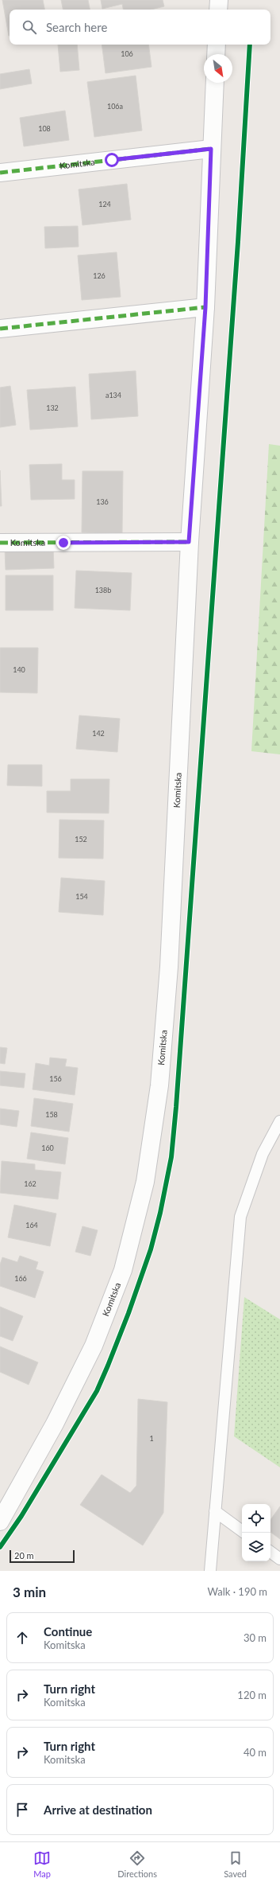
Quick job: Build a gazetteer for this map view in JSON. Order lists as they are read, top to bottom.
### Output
{
  "streets": {
    "main road": ["Komitska"]
  },
  "house_numbers": [
    "106",
    "106a",
    "108",
    "124",
    "126",
    "a134",
    "132",
    "136",
    "138b",
    "140",
    "142",
    "152",
    "154",
    "156",
    "158",
    "160",
    "162",
    "164",
    "166",
    "1"
  ],
  "scale_bar": "20 m",
  "north": "bottom right",
  "page": {
    "search": "Search here",
    "scale": "20 m",
    "heading": ["3 min", "Walk · 190 m"],
    "list": [
      ["Continue", "Komitska", "30 m"],
      ["Turn right", "Komitska", "120 m"],
      ["Turn right", "Komitska", "40 m"],
      "Arrive at destination"
    ],
    "nav": ["Map", "Directions", "Saved"]
  }
}
